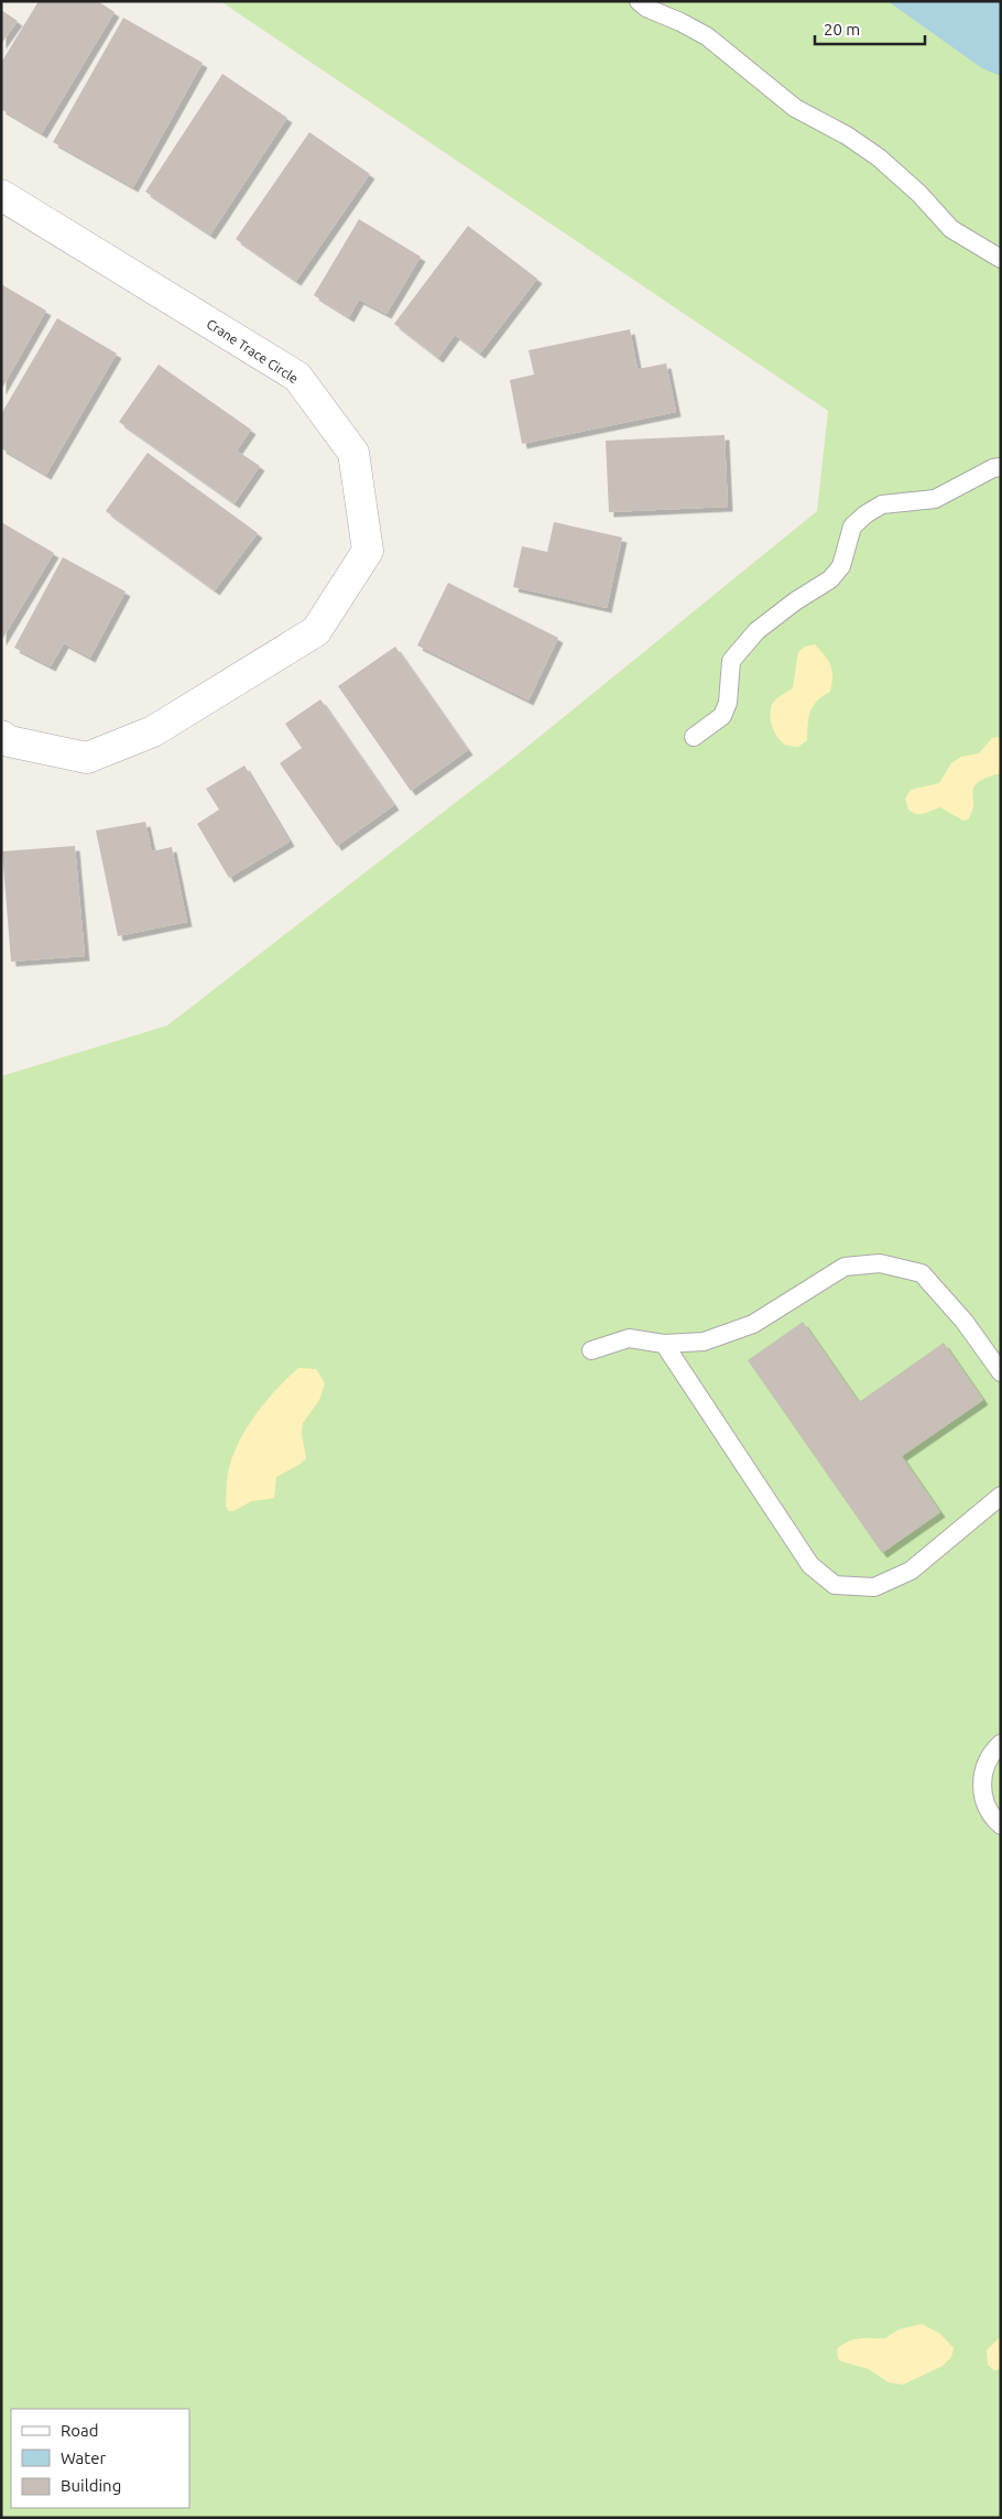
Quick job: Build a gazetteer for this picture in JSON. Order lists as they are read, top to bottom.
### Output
{
  "streets": {
    "street": ["Crane Trace Circle"]
  },
  "legend": ["Road", "Water", "Building"],
  "scale_bar": "20 m"
}
